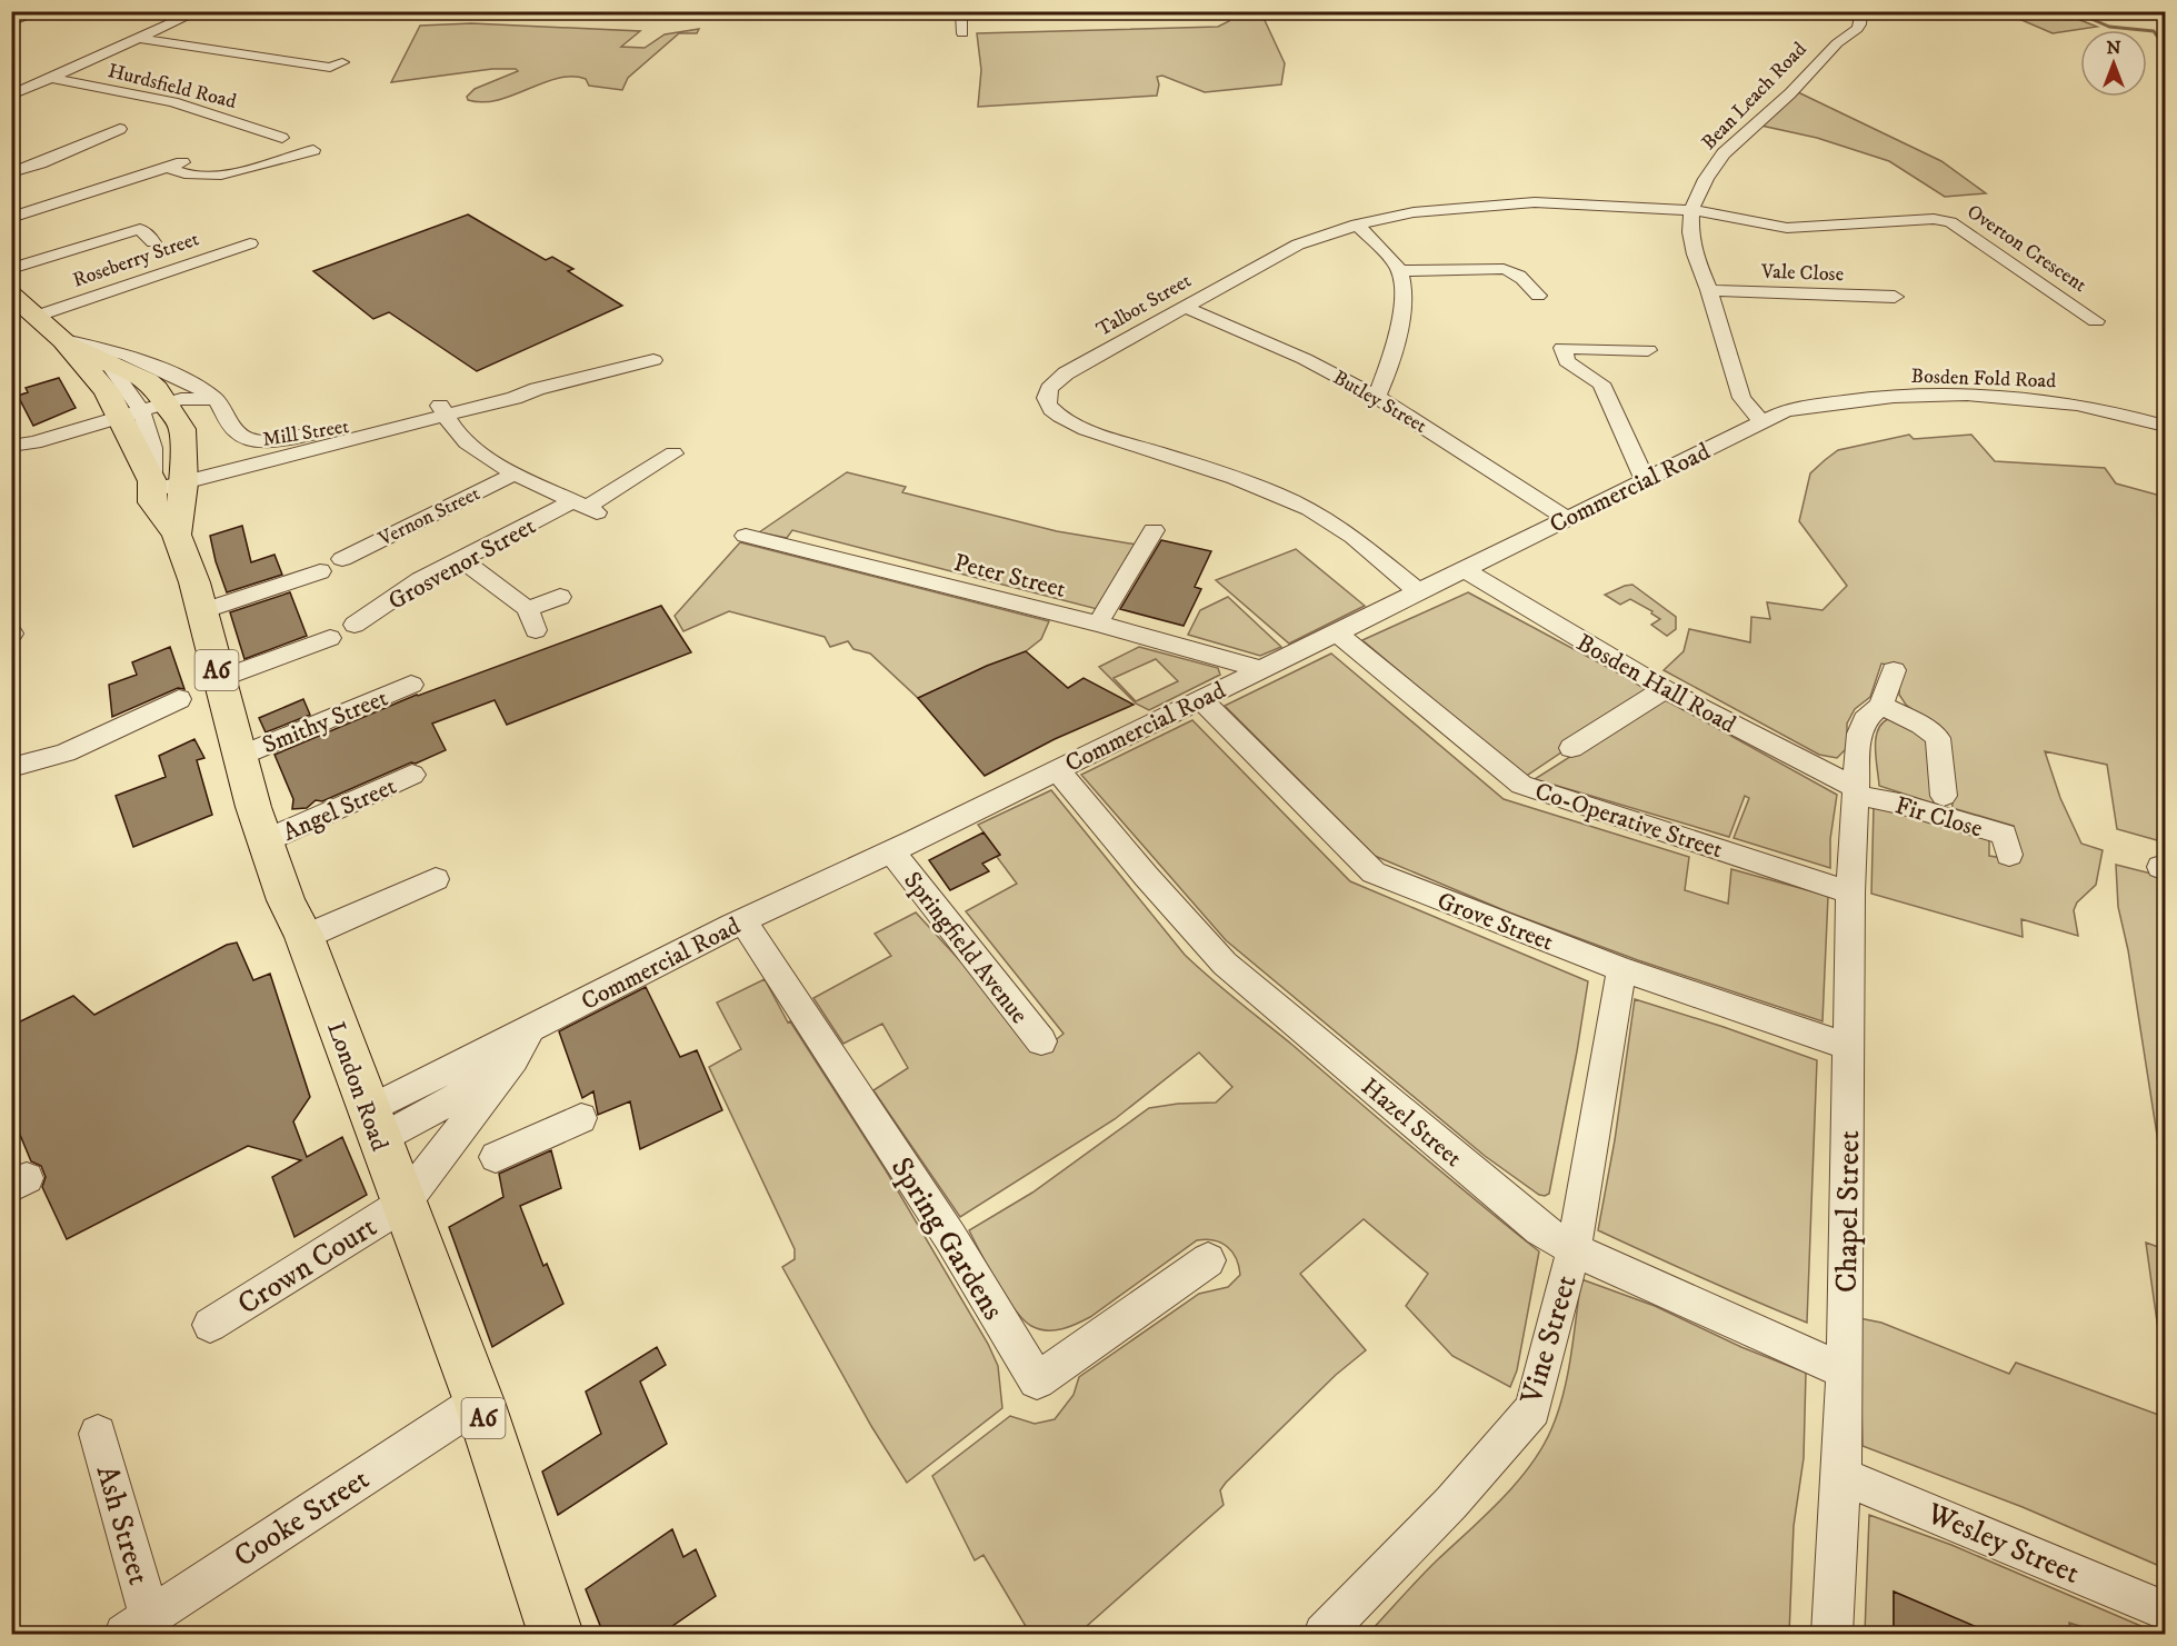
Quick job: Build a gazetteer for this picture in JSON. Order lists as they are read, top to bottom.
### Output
{
  "streets": {
    "highway": ["A6", "London Road"],
    "street": [
      "Hurdsfield Road",
      "Bean Leach Road",
      "Overton Crescent",
      "Roseberry Street",
      "Vale Close",
      "Talbot Street",
      "Bosden Fold Road",
      "Butley Street",
      "Mill Street",
      "Commercial Road",
      "Vernon Street",
      "Grosvenor Street",
      "Peter Street",
      "Bosden Hall Road",
      "Smithy Street",
      "Angel Street",
      "Fir Close",
      "Co-Operative Street",
      "Grove Street",
      "Springfield Avenue",
      "Hazel Street",
      "Chapel Street",
      "Spring Gardens",
      "Crown Court",
      "Vine Street",
      "Cooke Street",
      "Ash Street",
      "Wesley Street"
    ]
  },
  "crossings": [
    ["Bean Leach Road", "Overton Crescent"],
    ["Bean Leach Road", "Vale Close"],
    ["Bean Leach Road", "Talbot Street"],
    ["Bean Leach Road", "Bosden Fold Road"],
    ["Bean Leach Road", "Commercial Road"],
    ["Overton Crescent", "Talbot Street"],
    ["Roseberry Street", "A6"],
    ["Talbot Street", "Butley Street"],
    ["Talbot Street", "Commercial Road"],
    ["Bosden Fold Road", "Commercial Road"],
    ["Butley Street", "Commercial Road"],
    ["Mill Street", "A6"],
    ["Mill Street", "London Road"],
    ["Commercial Road", "Peter Street"],
    ["Commercial Road", "Bosden Hall Road"],
    ["Commercial Road", "Co-Operative Street"],
    ["Commercial Road", "Grove Street"],
    ["Commercial Road", "Springfield Avenue"],
    ["Commercial Road", "London Road"],
    ["Commercial Road", "Hazel Street"],
    ["Commercial Road", "Spring Gardens"],
    ["Commercial Road", "Crown Court"],
    ["A6", "London Road"],
    ["Bosden Hall Road", "Fir Close"],
    ["Bosden Hall Road", "Chapel Street"],
    ["Smithy Street", "London Road"],
    ["Angel Street", "London Road"],
    ["Fir Close", "Chapel Street"],
    ["Co-Operative Street", "Chapel Street"],
    ["Grove Street", "Chapel Street"],
    ["Grove Street", "Vine Street"],
    ["London Road", "Crown Court"],
    ["London Road", "Cooke Street"],
    ["Hazel Street", "Chapel Street"],
    ["Hazel Street", "Vine Street"],
    ["Chapel Street", "Wesley Street"],
    ["Cooke Street", "Ash Street"]
  ],
  "north": "top"
}
